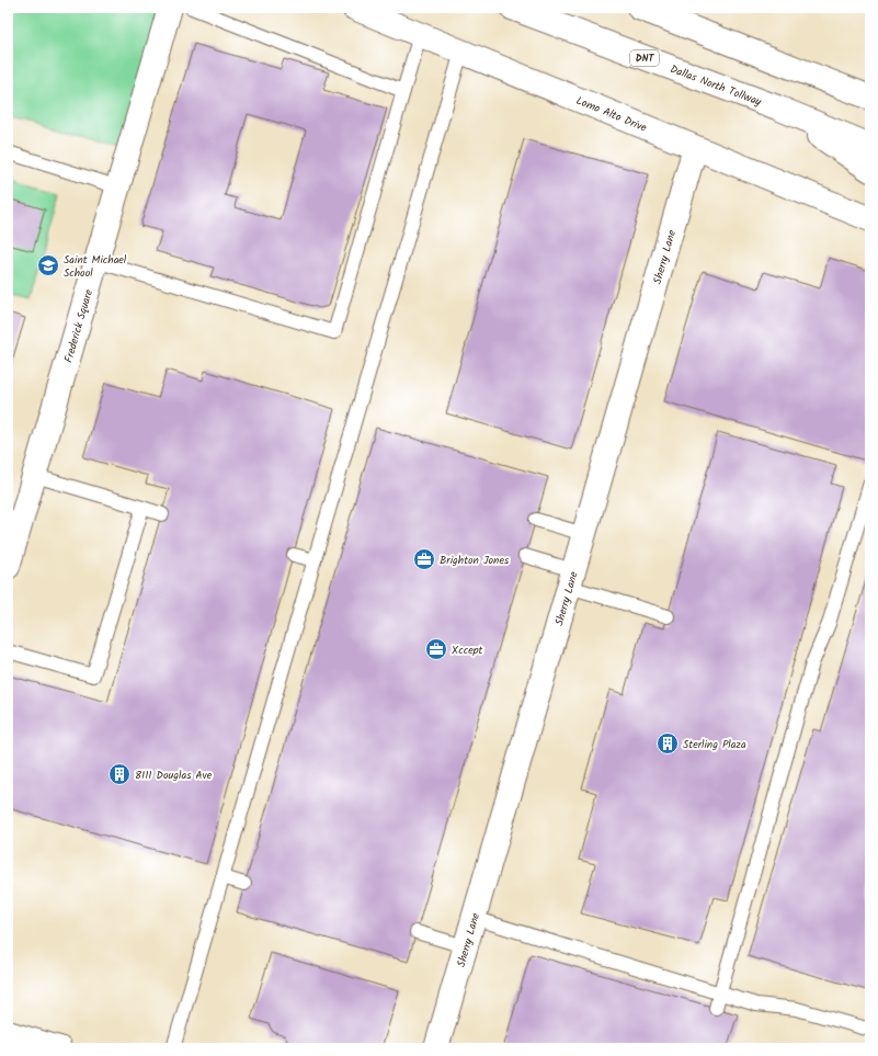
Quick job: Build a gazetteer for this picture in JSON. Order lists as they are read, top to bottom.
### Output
{
  "streets": {
    "main road": [
      "DNT",
      "Dallas North Tollway",
      "Lomo Alto Drive",
      "Sherry Lane",
      "Frederick Square"
    ]
  },
  "crossings": [
    ["Lomo Alto Drive", "Sherry Lane"]
  ],
  "places": {
    "school or university": ["Saint Michael School"],
    "office": ["Brighton Jones", "Xccept"],
    "building": ["Sterling Plaza", "8111 Douglas Ave"]
  }
}
